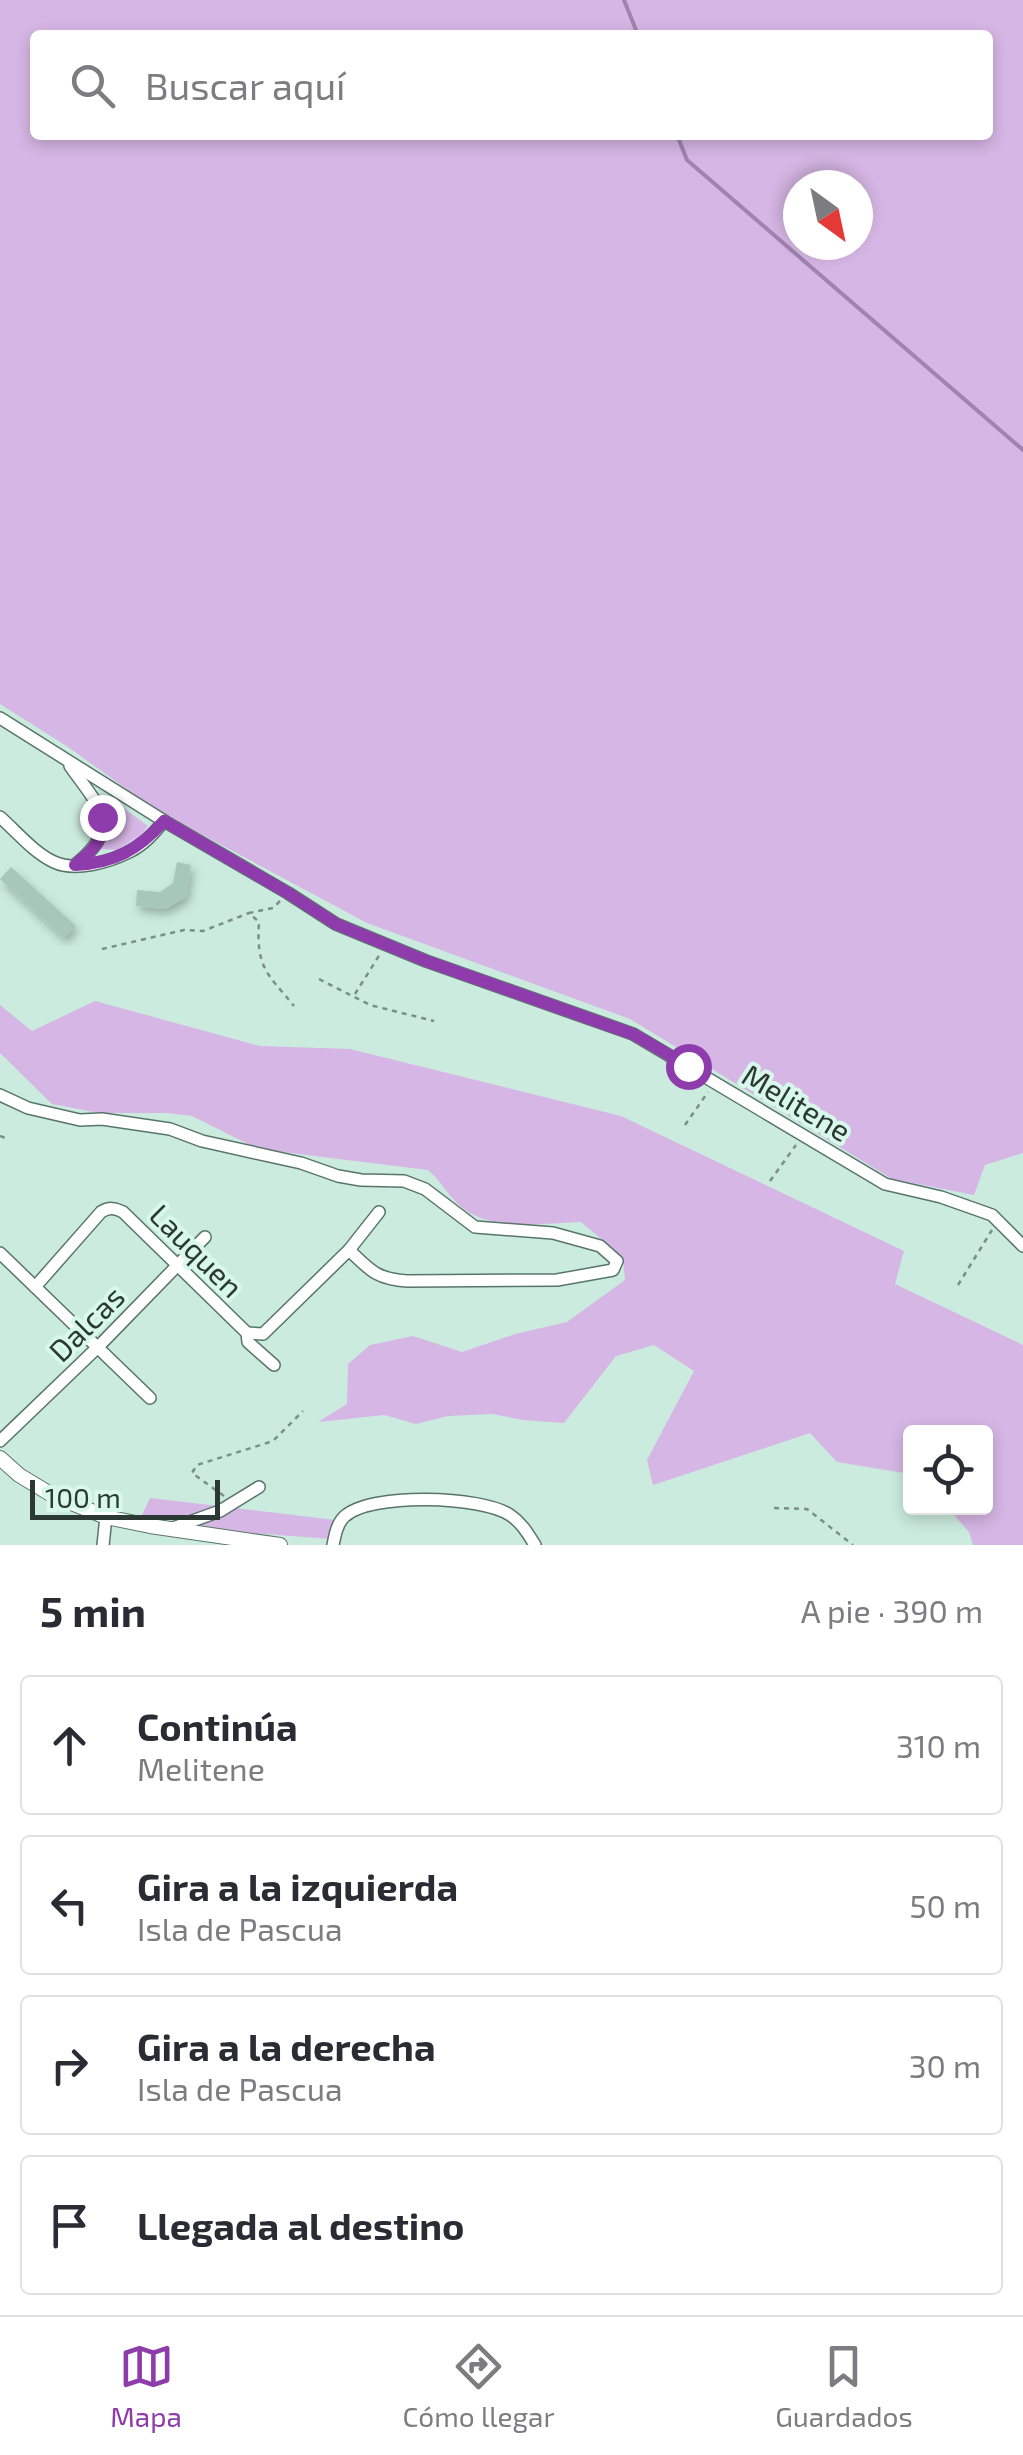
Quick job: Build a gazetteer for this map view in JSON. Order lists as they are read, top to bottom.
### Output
{
  "streets": {
    "street": ["Melitene", "Lauquen", "Dalcas"]
  },
  "crossings": [
    ["Lauquen", "Dalcas"]
  ],
  "scale_bar": "100 m",
  "north": "bottom right",
  "page": {
    "search": "Buscar aquí",
    "scale": "100 m",
    "heading": ["5 min", "A pie · 390 m"],
    "list": [
      ["Continúa", "Melitene", "310 m"],
      ["Gira a la izquierda", "Isla de Pascua", "50 m"],
      ["Gira a la derecha", "Isla de Pascua", "30 m"],
      "Llegada al destino"
    ],
    "nav": ["Mapa", "Cómo llegar", "Guardados"]
  }
}
